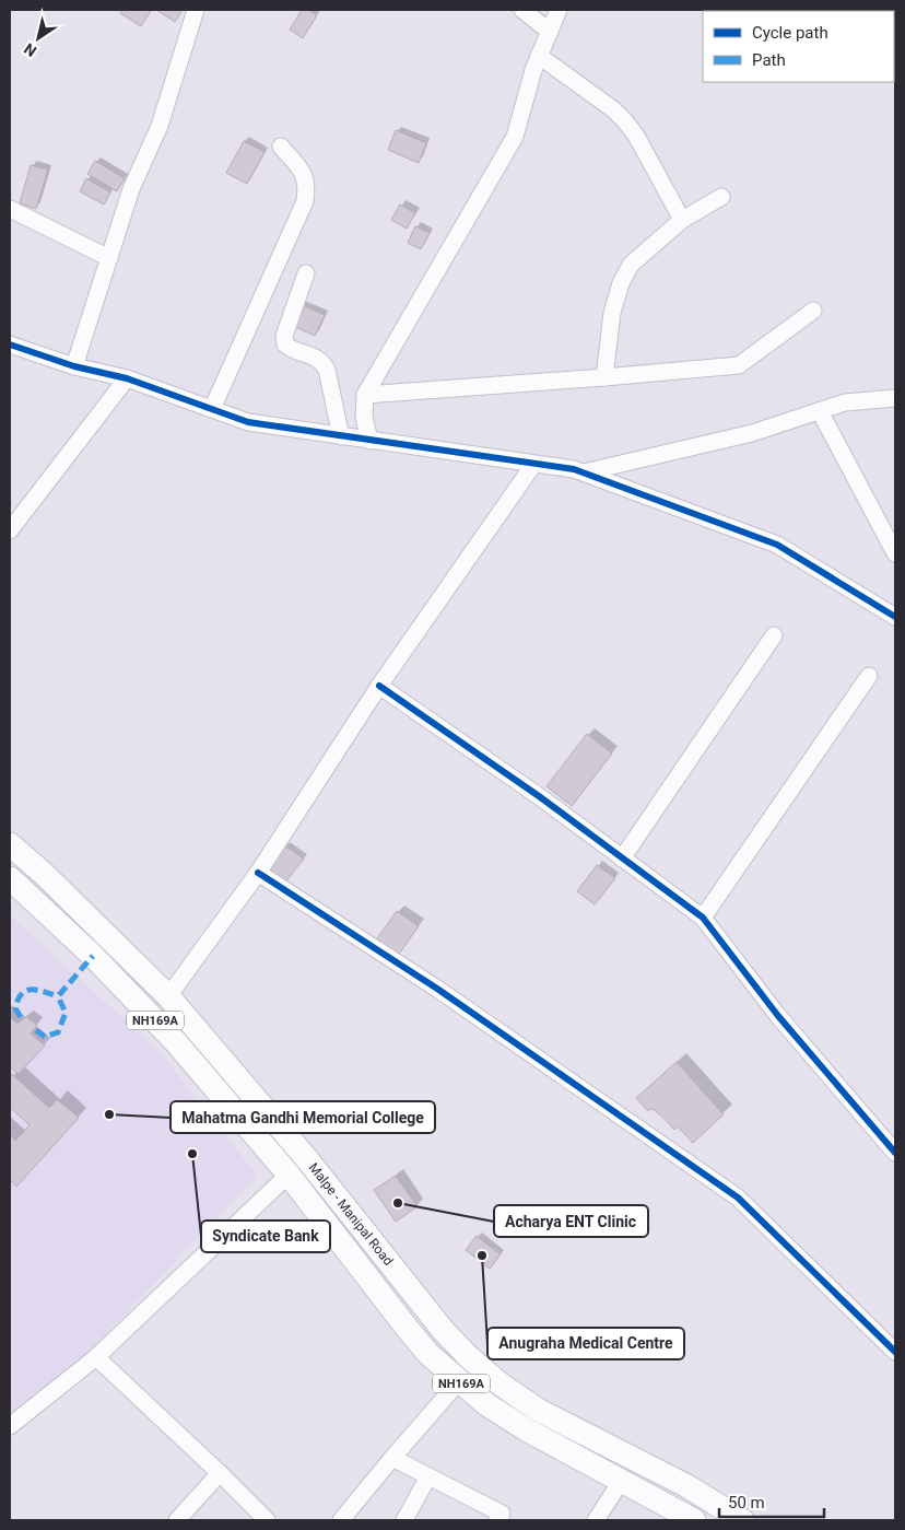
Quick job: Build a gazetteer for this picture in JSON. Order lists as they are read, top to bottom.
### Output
{
  "streets": {
    "highway": ["NH169A", "Malpe - Manipal Road"]
  },
  "places": [
    "Mahatma Gandhi Memorial College",
    "Syndicate Bank",
    "Acharya ENT Clinic",
    "Anugraha Medical Centre"
  ],
  "legend": ["Cycle path", "Path"],
  "scale_bar": "50 m",
  "north": "bottom left"
}
